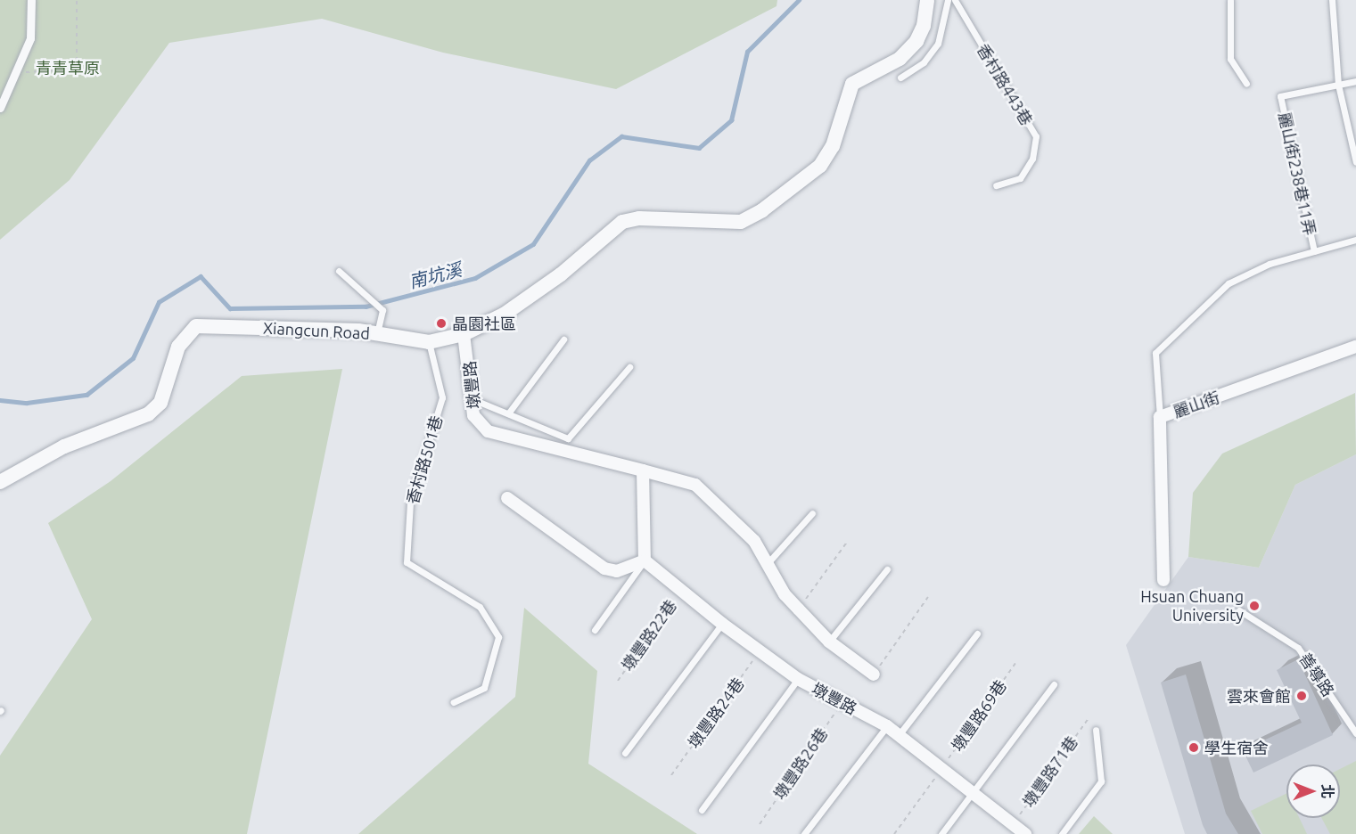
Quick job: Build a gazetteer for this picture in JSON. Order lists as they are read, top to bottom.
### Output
{
  "streets": {
    "street": ["Xiangcun Road", "墩豐路", "麗山街"],
    "lane": [
      "香村路443巷",
      "麗山街238巷11弄",
      "香村路501巷",
      "善導路"
    ],
    "path": [
      "墩豐路22巷",
      "墩豐路24巷",
      "墩豐路69巷",
      "墩豐路26巷",
      "墩豐路71巷"
    ]
  },
  "crossings": [
    ["Xiangcun Road", "墩豐路"],
    ["Xiangcun Road", "香村路501巷"],
    ["墩豐路", "墩豐路22巷"],
    ["墩豐路", "墩豐路24巷"],
    ["墩豐路", "墩豐路69巷"],
    ["墩豐路", "墩豐路26巷"],
    ["墩豐路", "墩豐路71巷"]
  ],
  "water": ["南坑溪"],
  "parks": ["青青草原"],
  "places": [
    "晶園社區",
    "Hsuan Chuang University",
    "雲來會館",
    "學生宿舍"
  ],
  "north": "right"
}
